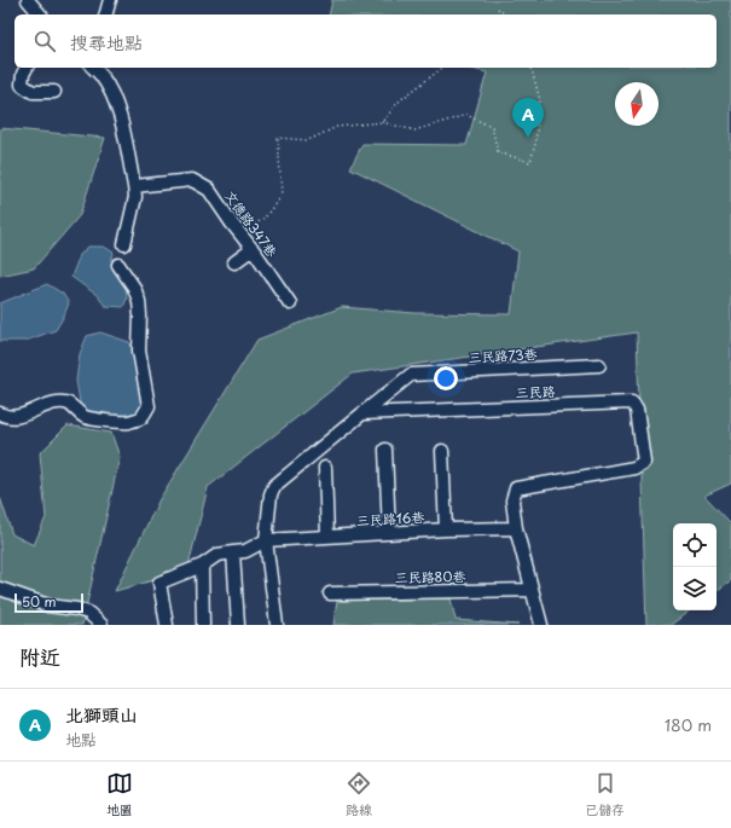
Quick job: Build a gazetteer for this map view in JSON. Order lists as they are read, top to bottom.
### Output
{
  "streets": {
    "street": [
      "文德路347巷",
      "三民路73巷",
      "三民路",
      "三民路16巷",
      "三民路80巷"
    ]
  },
  "crossings": [
    ["三民路73巷", "三民路"],
    ["三民路", "三民路16巷"],
    ["三民路", "三民路80巷"]
  ],
  "scale_bar": "50 m",
  "north": "bottom",
  "page": {
    "search": "搜尋地點",
    "pins": "A",
    "scale": "50 m",
    "heading": "附近",
    "list": [
      {
        "mark": "A",
        "name": "北獅頭山",
        "note": "地點",
        "value": "180 m"
      }
    ],
    "nav": ["地圖", "路線", "已儲存"]
  }
}
